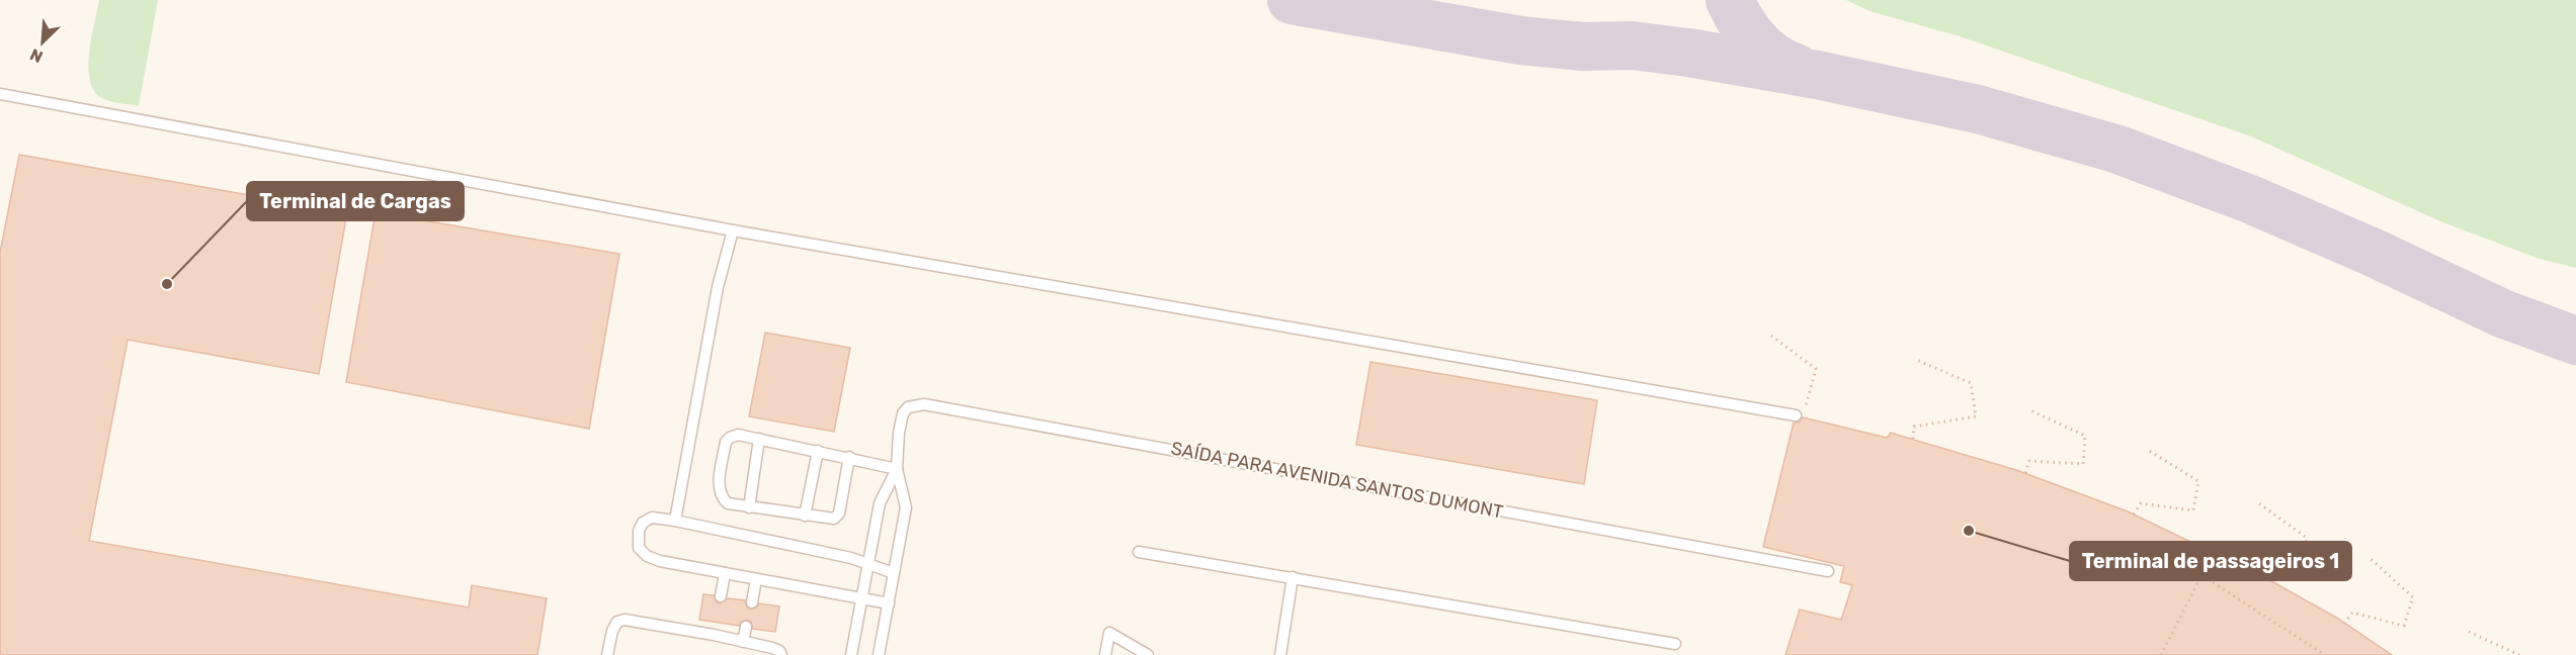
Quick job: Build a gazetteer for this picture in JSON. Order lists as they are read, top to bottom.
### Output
{
  "streets": {
    "lane": ["SAÍDA PARA AVENIDA SANTOS DUMONT"]
  },
  "places": ["Terminal de Cargas", "Terminal de passageiros 1"],
  "north": "bottom left"
}
